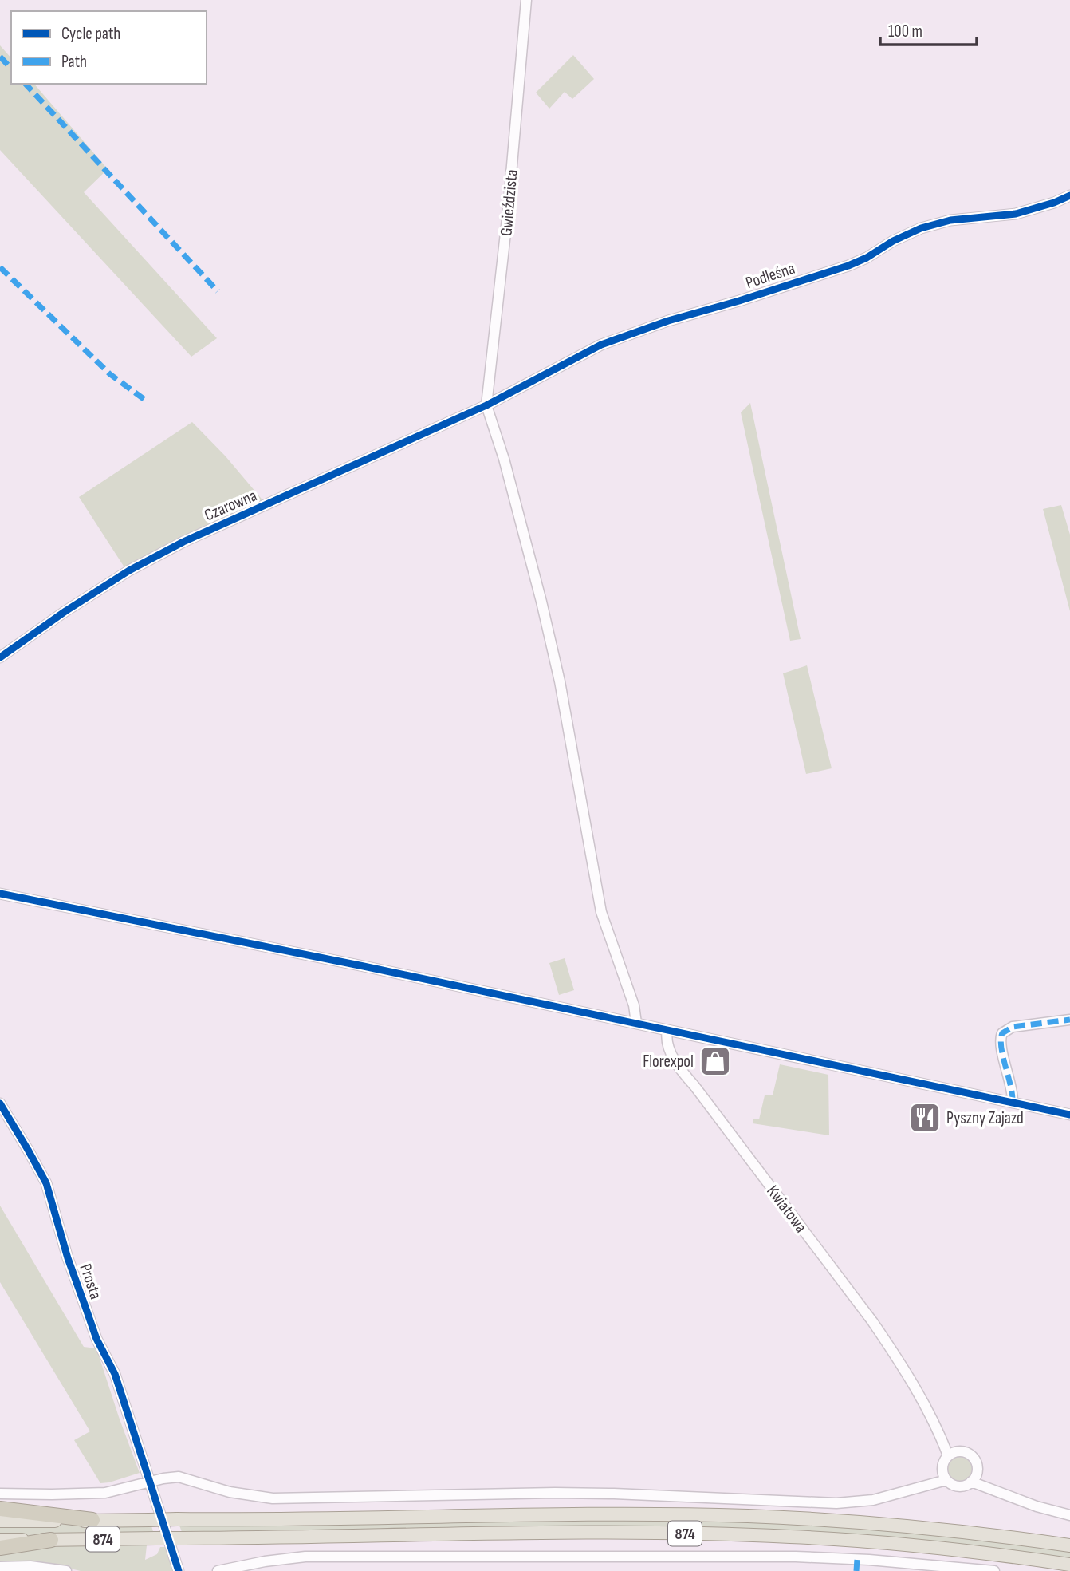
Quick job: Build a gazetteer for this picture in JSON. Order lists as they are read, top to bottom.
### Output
{
  "streets": {
    "main road": ["874"],
    "street": [
      "Gwieździsta",
      "Podleśna",
      "Czarowna",
      "Kwiatowa",
      "Prosta"
    ]
  },
  "crossings": [
    ["Gwieździsta", "Podleśna"],
    ["Gwieździsta", "Czarowna"],
    ["Podleśna", "Czarowna"]
  ],
  "places": {
    "shop": ["Florexpol"],
    "restaurant": ["Pyszny Zajazd"]
  },
  "legend": ["Cycle path", "Path"],
  "scale_bar": "100 m"
}
